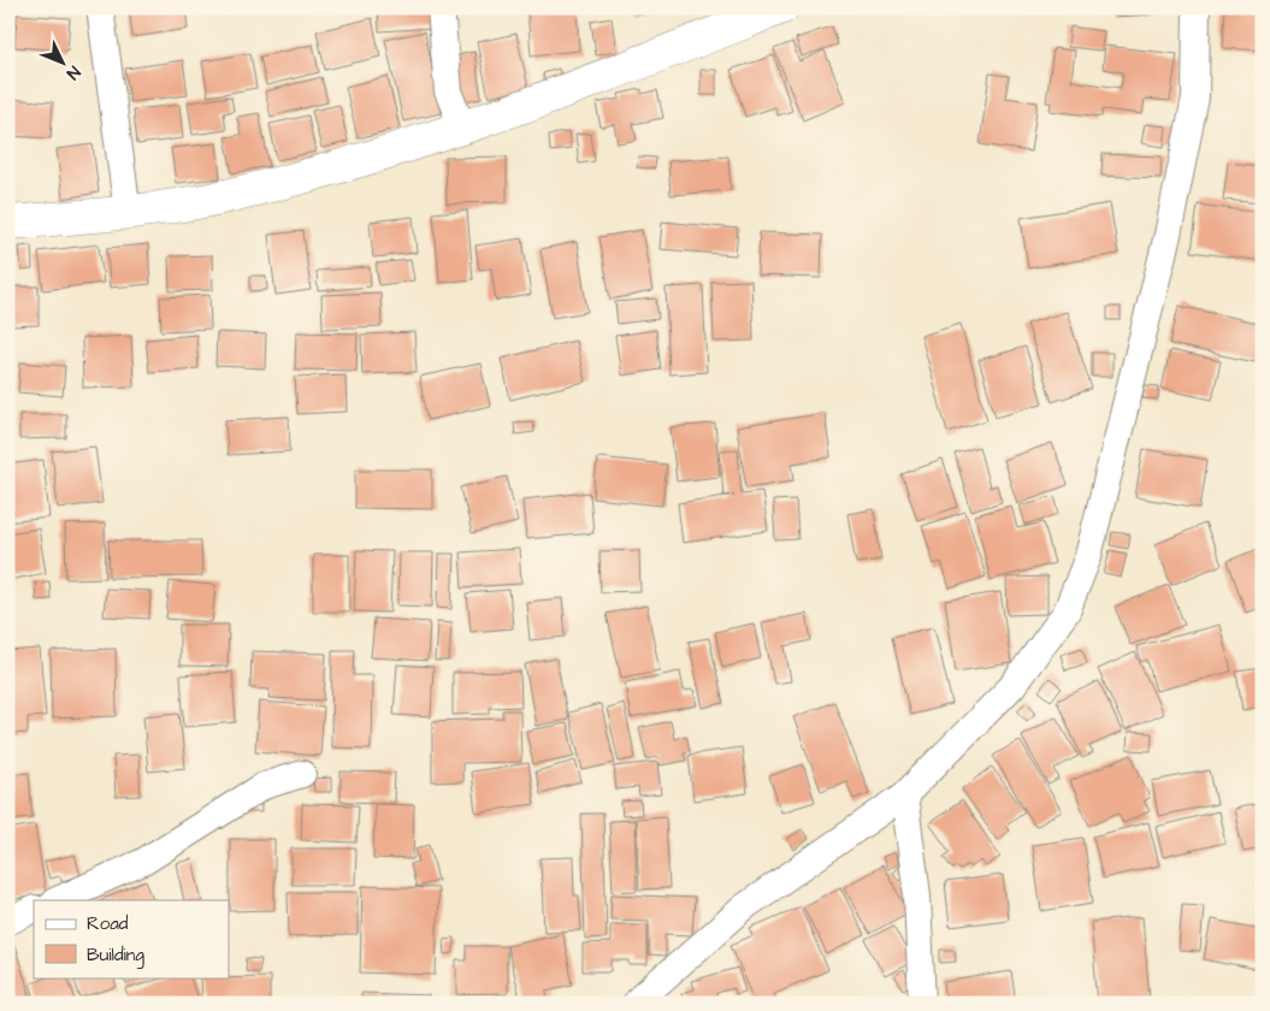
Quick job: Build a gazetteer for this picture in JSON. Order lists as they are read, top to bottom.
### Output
{
  "legend": ["Road", "Building"],
  "north": "bottom right"
}
